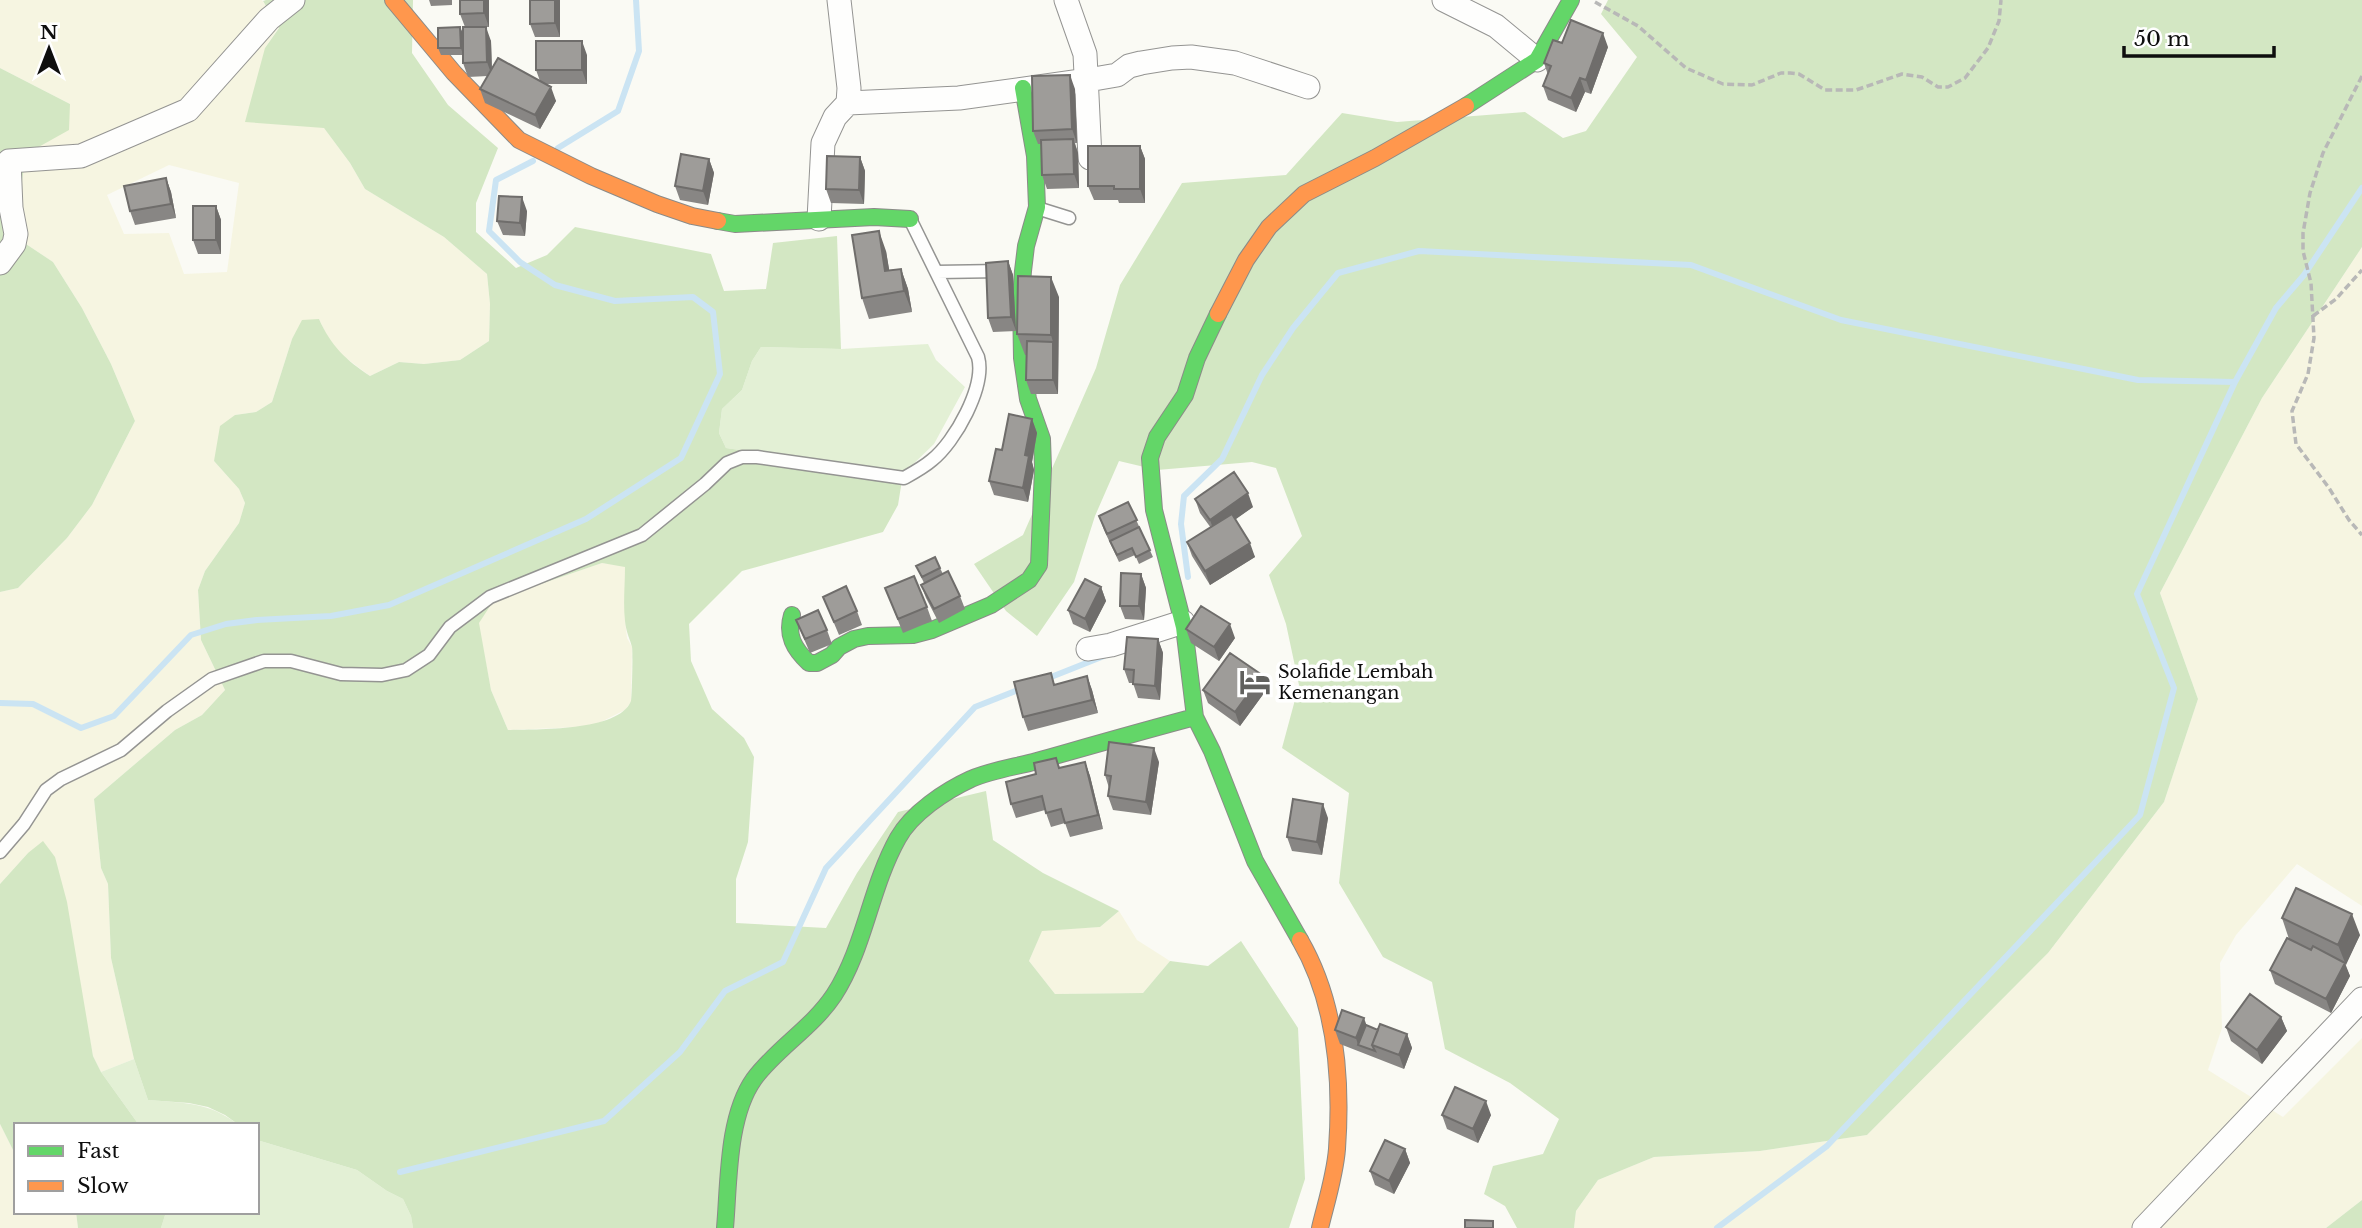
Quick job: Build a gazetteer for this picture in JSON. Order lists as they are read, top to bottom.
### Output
{
  "places": {
    "hotel": ["Solafide Lembah Kemenangan"]
  },
  "legend": ["Fast", "Slow"],
  "scale_bar": "50 m",
  "north": "top"
}
